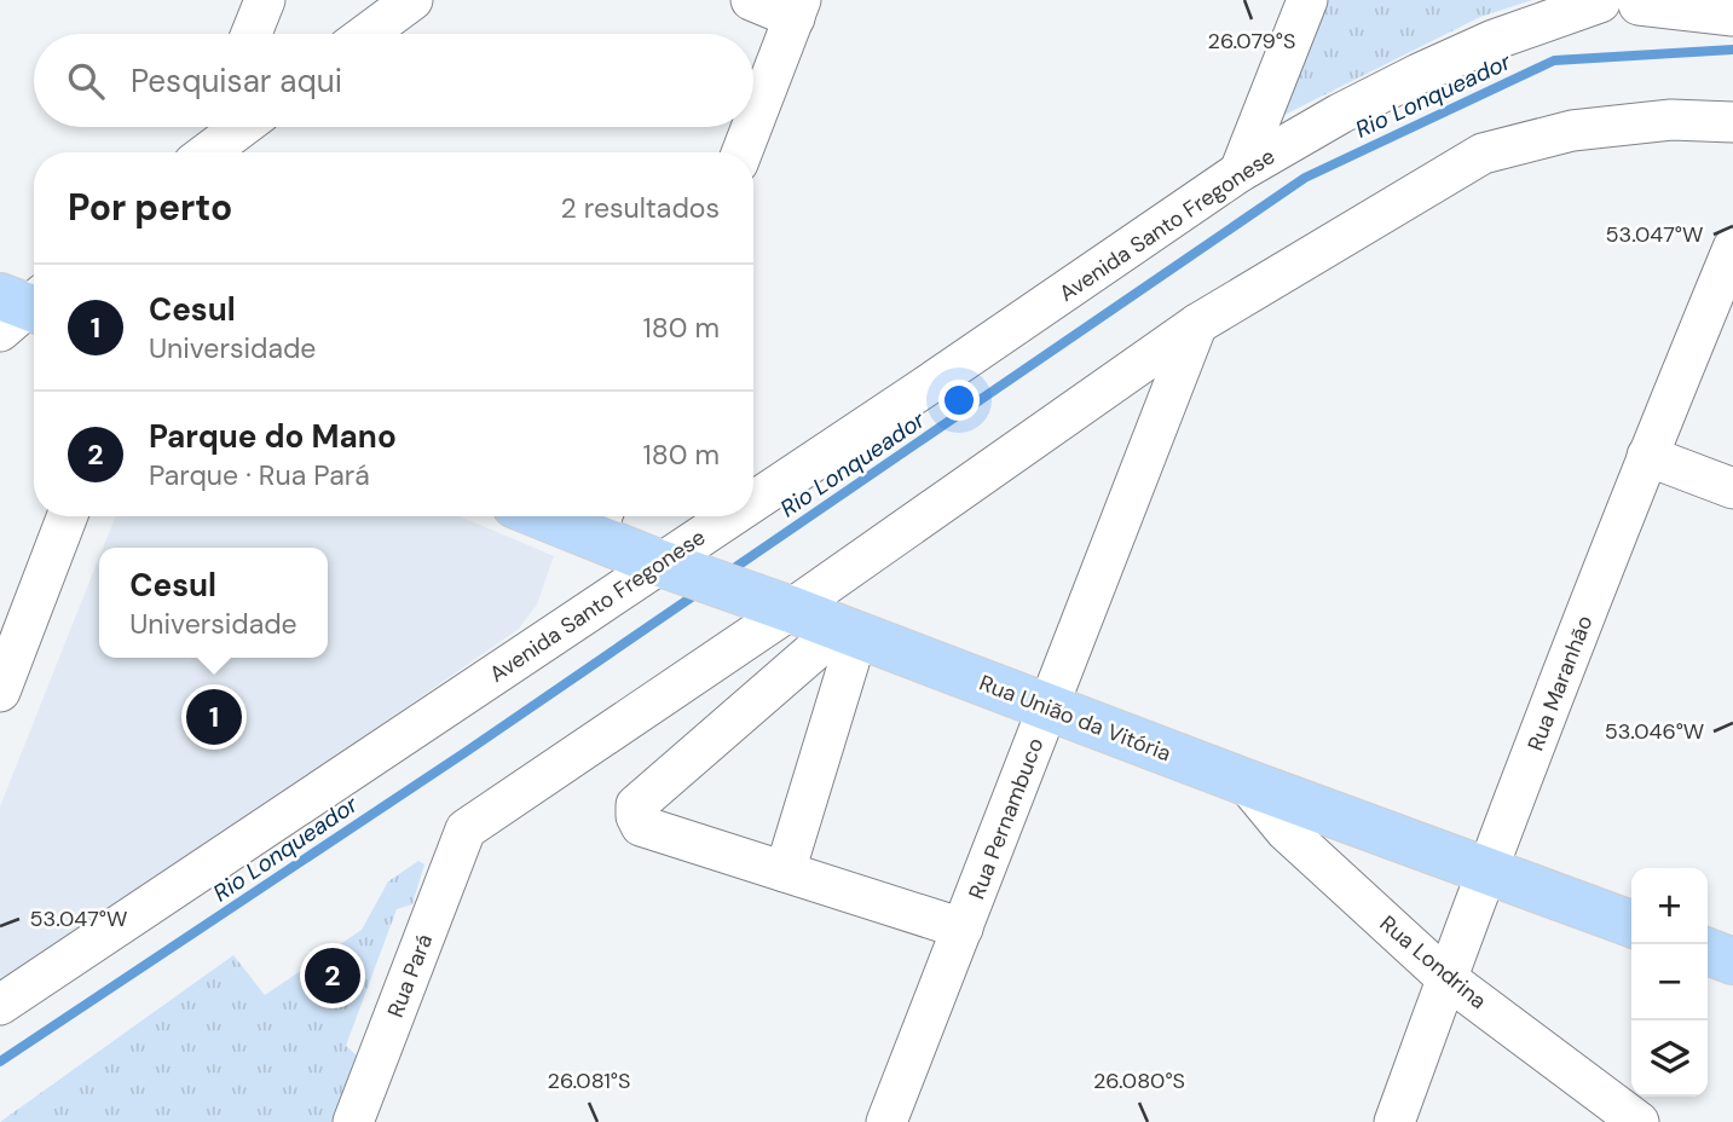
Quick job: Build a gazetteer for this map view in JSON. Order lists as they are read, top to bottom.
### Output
{
  "streets": {
    "main road": ["Rua União da Vitória"],
    "street": [
      "Avenida Santo Fregonese",
      "Rua Maranhão",
      "Rua Pernambuco",
      "Rua Londrina",
      "Rua Pará"
    ]
  },
  "crossings": [
    ["Avenida Santo Fregonese", "Rua União da Vitória"],
    ["Rua Maranhão", "Rua União da Vitória"],
    ["Rua Maranhão", "Rua Londrina"],
    ["Rua União da Vitória", "Rua Pernambuco"],
    ["Rua União da Vitória", "Rua Londrina"],
    ["Rua União da Vitória", "Rua Pará"]
  ],
  "water": ["Rio Lonqueador"],
  "page": {
    "search": "Pesquisar aqui",
    "heading": ["Por perto", "2 resultados"],
    "list": [
      {
        "mark": "1",
        "name": "Cesul",
        "note": "Universidade",
        "value": "180 m"
      },
      {
        "mark": "2",
        "name": "Parque do Mano",
        "note": "Parque · Rua Pará",
        "value": "180 m"
      }
    ],
    "popup": ["Cesul", "Universidade"],
    "pins": ["1", "2"],
    "map_buttons": ["+", "−"]
  },
  "coordinates": [
    "26.079°S",
    "53.047°W",
    "53.046°W",
    "26.081°S",
    "26.080°S"
  ]
}
